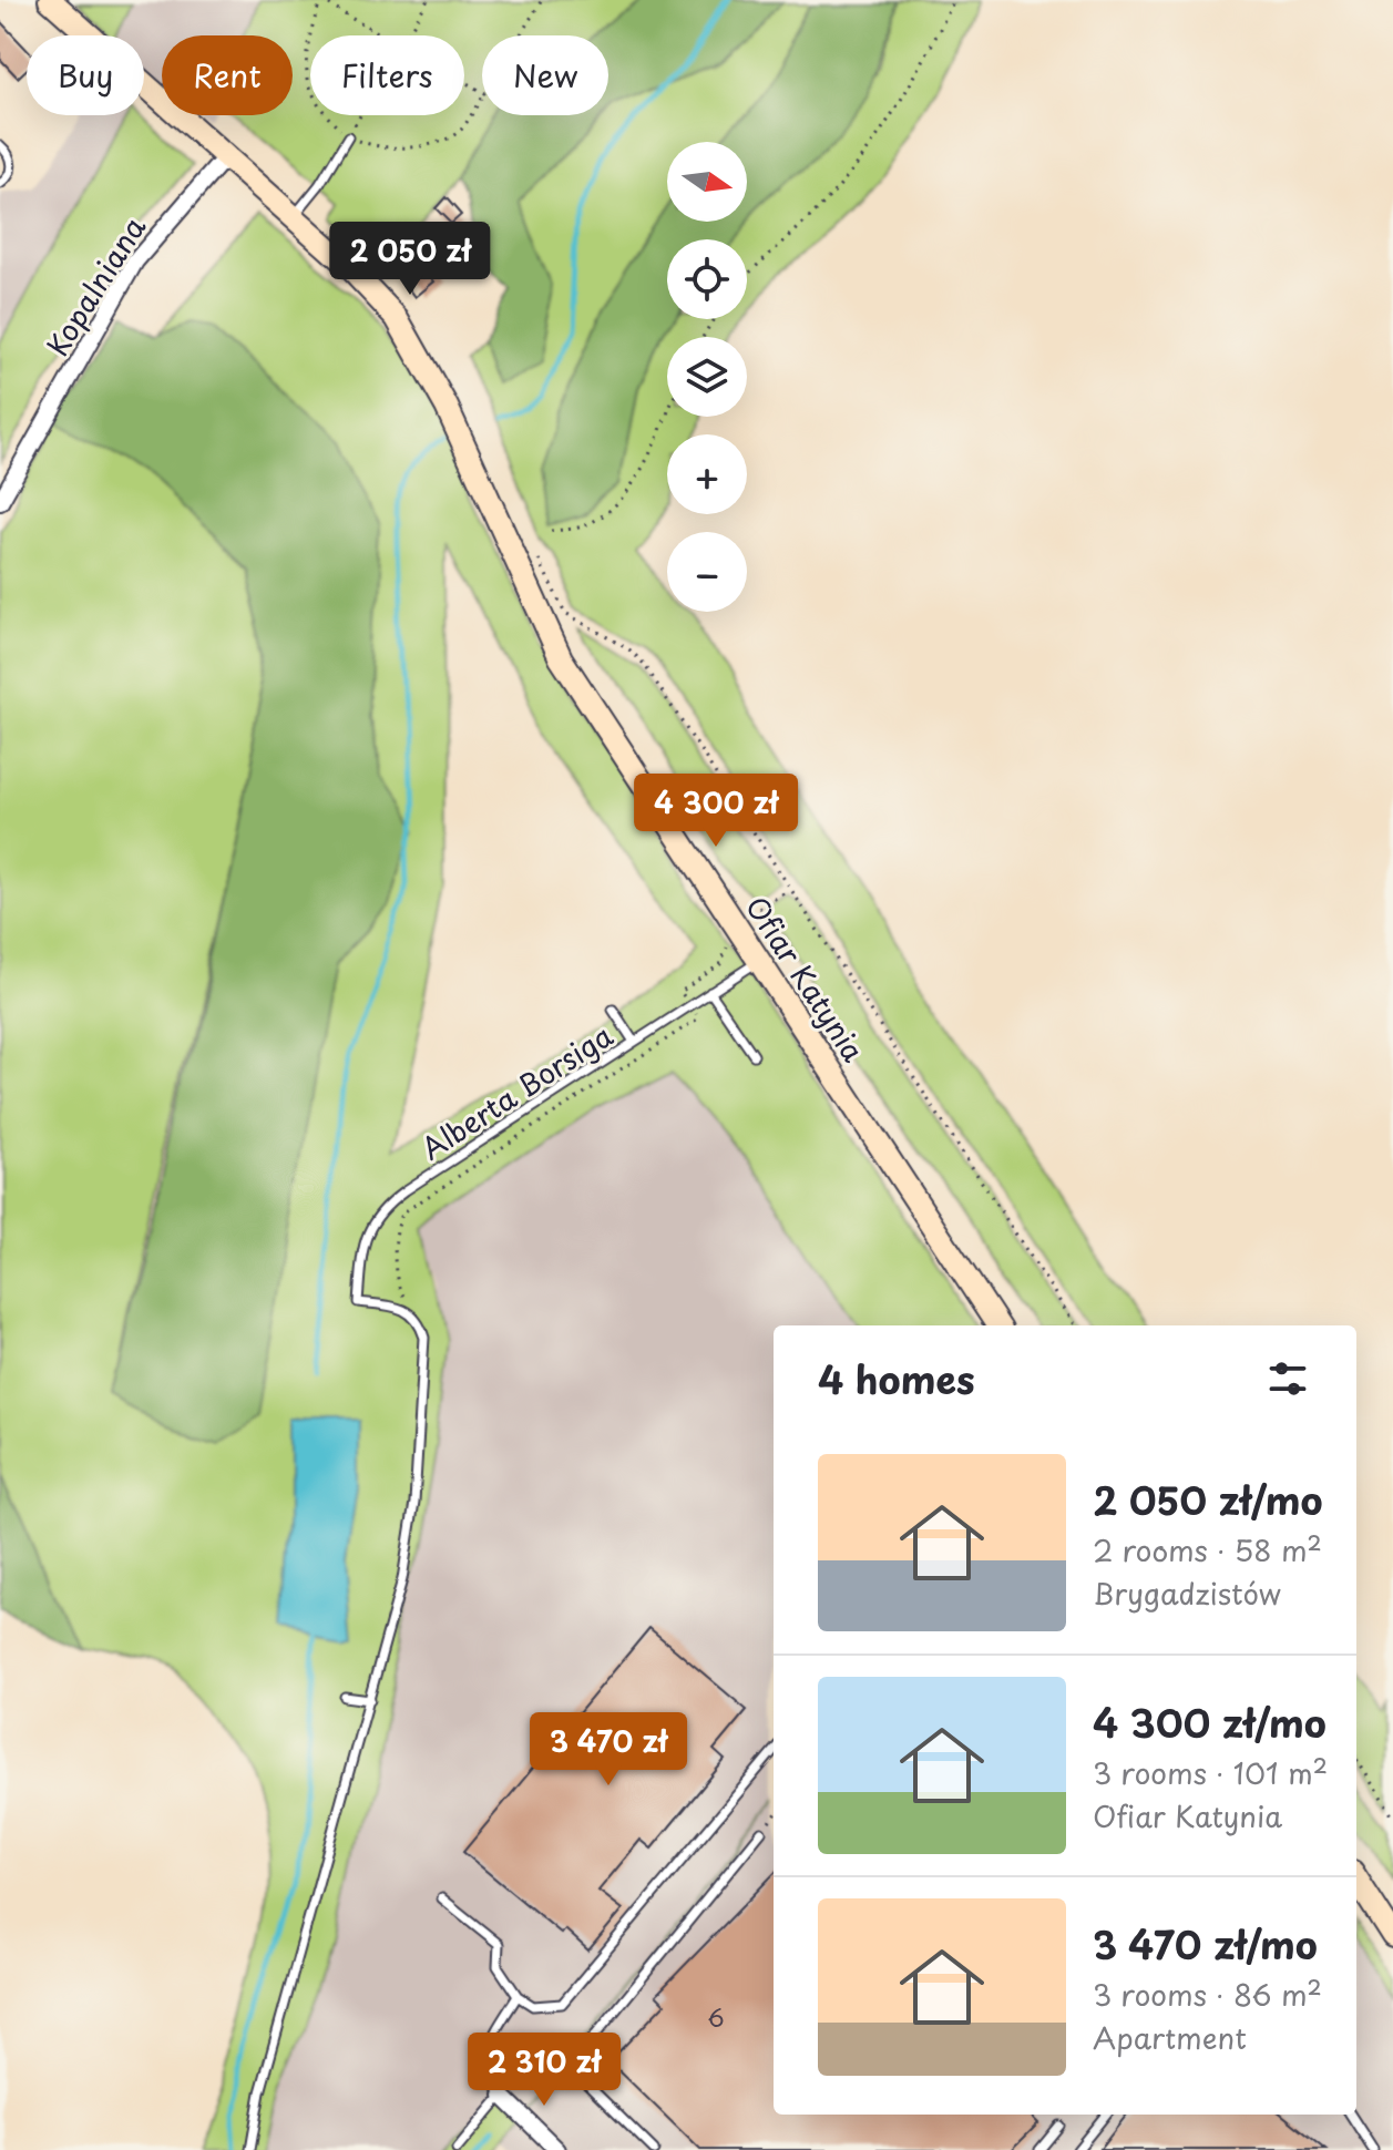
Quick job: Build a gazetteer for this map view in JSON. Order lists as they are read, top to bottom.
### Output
{
  "streets": {
    "street": ["Kopalniana", "Ofiar Katynia"],
    "lane": ["Alberta Borsiga"]
  },
  "crossings": [
    ["Kopalniana", "Ofiar Katynia"],
    ["Ofiar Katynia", "Alberta Borsiga"]
  ],
  "house_numbers": ["6"],
  "north": "right",
  "page": {
    "chip": [
      "Buy",
      "Rent",
      "Filters",
      "New"
    ],
    "map_buttons": ["+", "−"],
    "price": [
      "2 050 zł",
      "4 300 zł",
      "3 470 zł",
      "2 310 zł"
    ],
    "heading": "4 homes",
    "list": [
      {
        "name": "2 050 zł/mo",
        "note": "2 rooms · 58 m² · Brygadzistów"
      },
      {
        "name": "4 300 zł/mo",
        "note": "3 rooms · 101 m² · Ofiar Katynia"
      },
      {
        "name": "3 470 zł/mo",
        "note": "3 rooms · 86 m² · Apartment"
      }
    ]
  }
}
